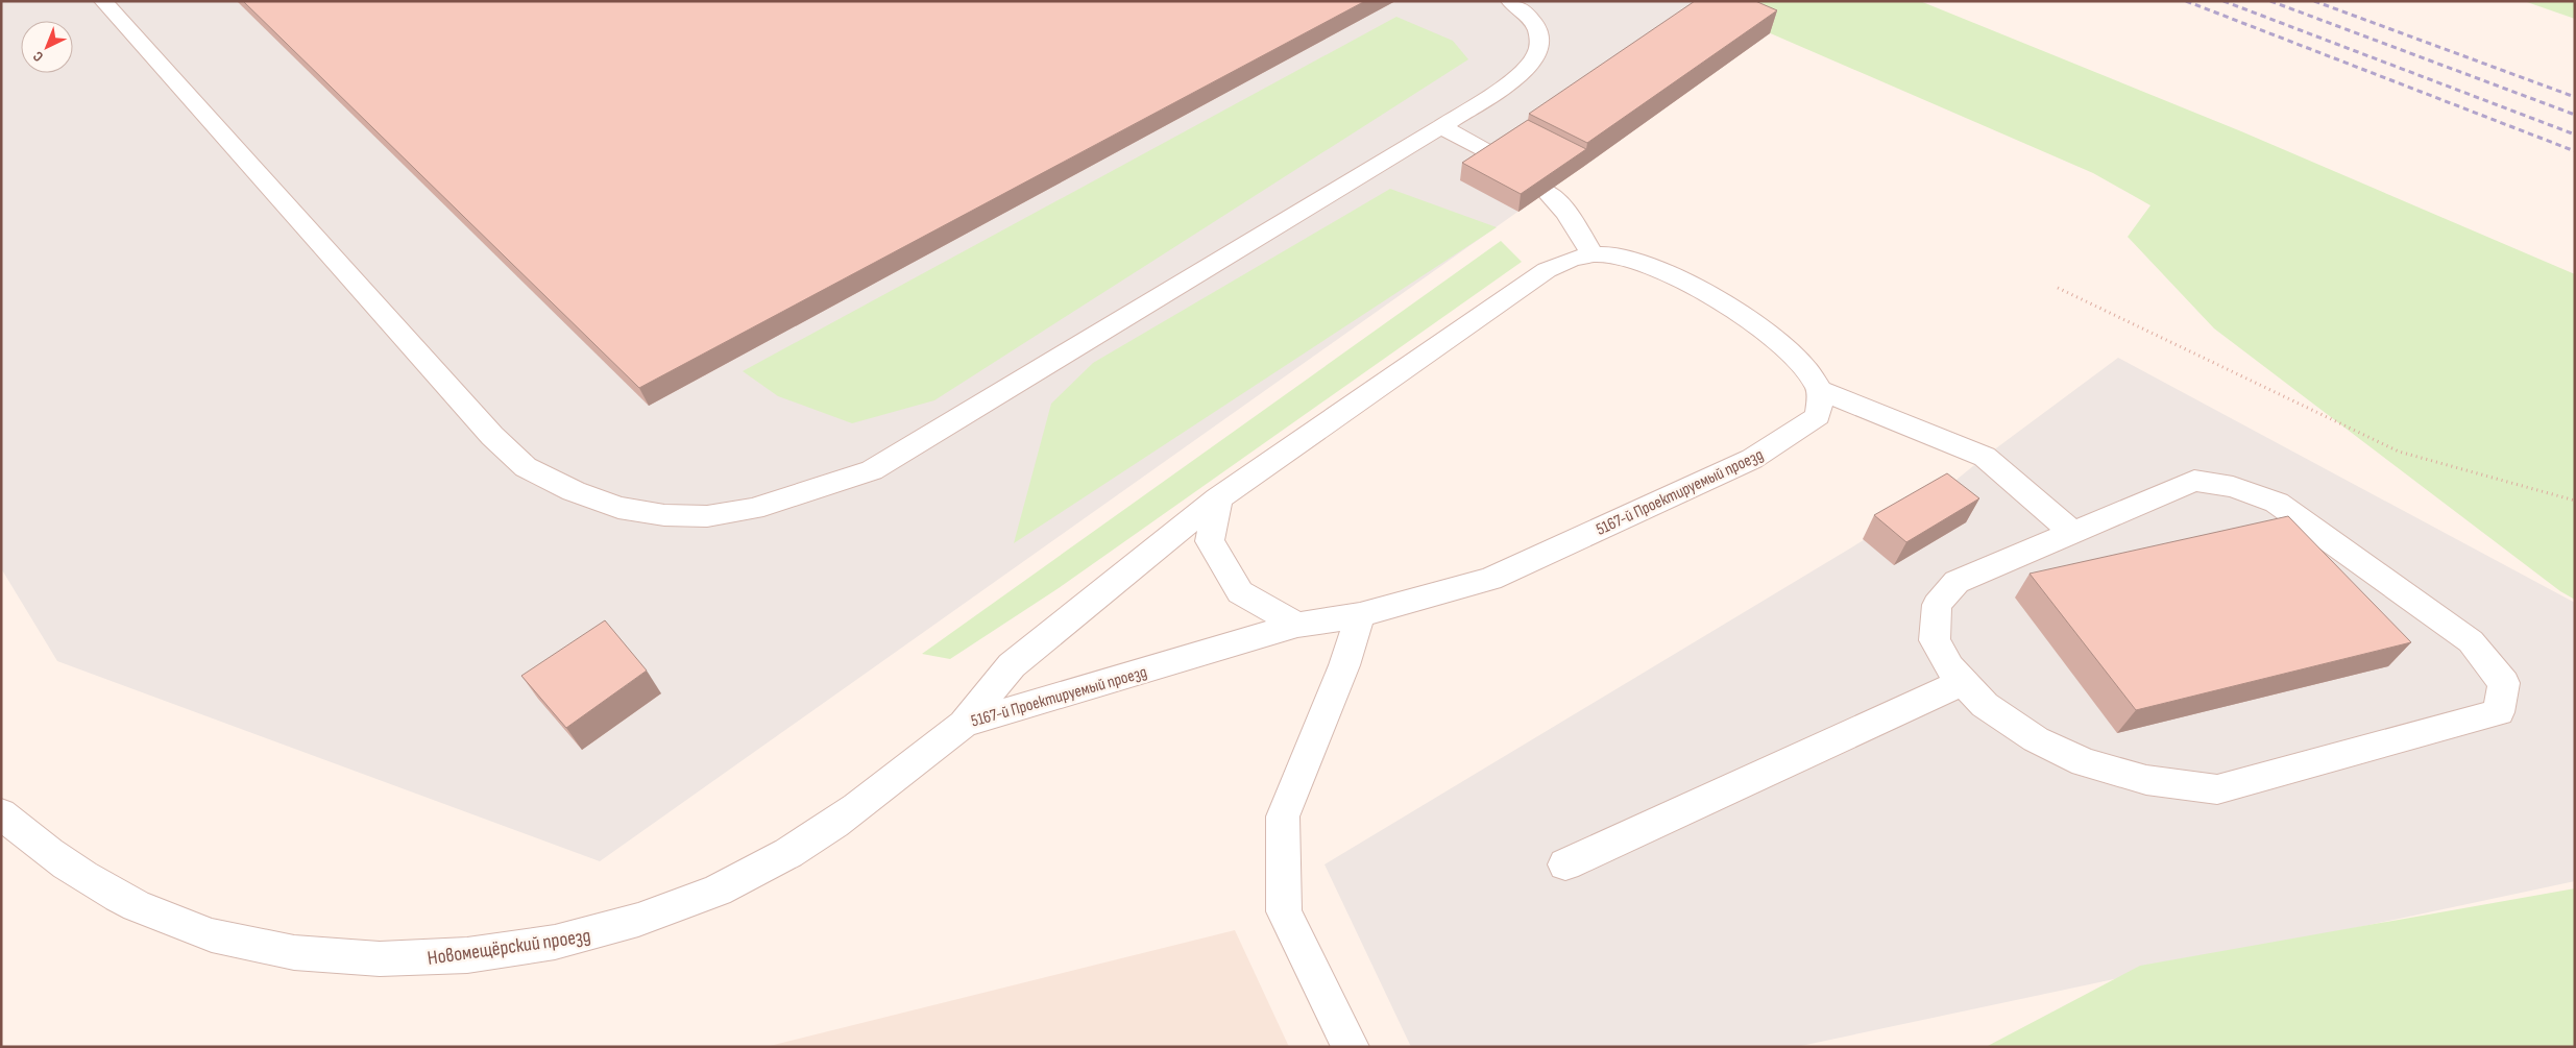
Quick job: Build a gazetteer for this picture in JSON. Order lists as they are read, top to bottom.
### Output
{
  "streets": {
    "street": ["5167-й Проектируемый проезд", "Новомещёрский проезд"]
  },
  "crossings": [
    ["5167-й Проектируемый проезд", "Новомещёрский проезд"]
  ],
  "north": "bottom left"
}
